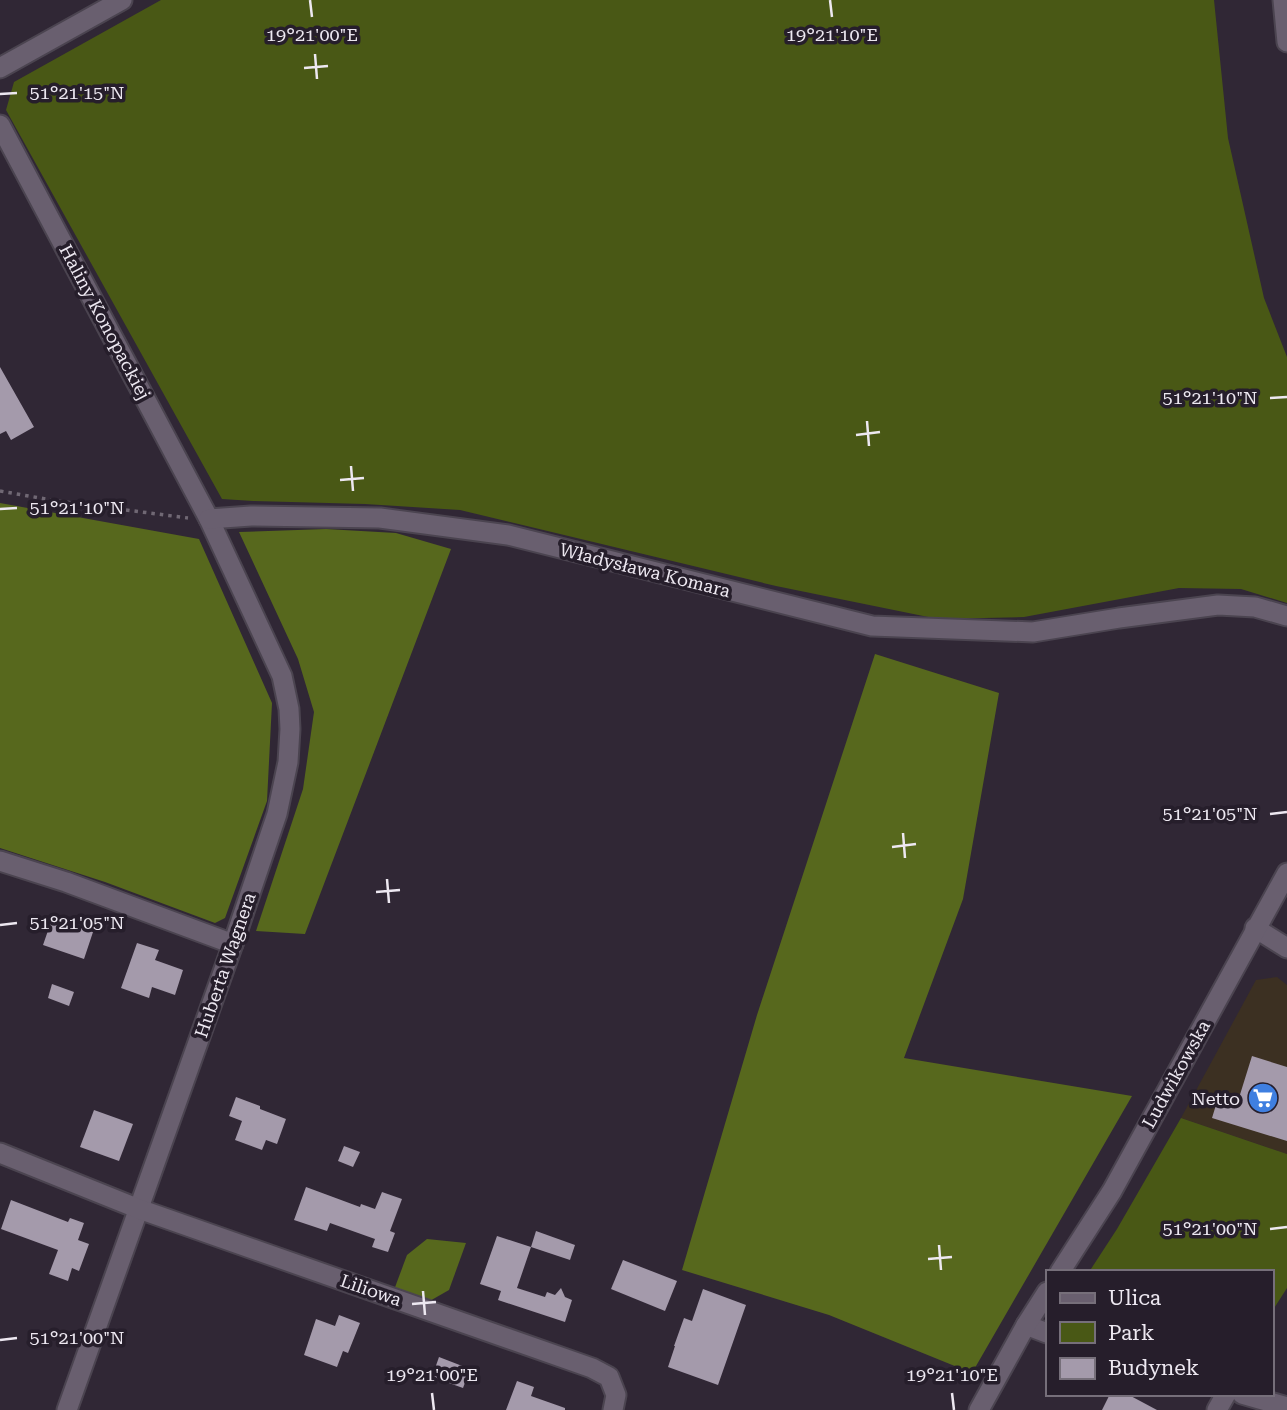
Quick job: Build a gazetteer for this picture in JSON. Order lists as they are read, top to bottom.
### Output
{
  "streets": {
    "street": [
      "Haliny Konopackiej",
      "Władysława Komara",
      "Huberta Wagnera",
      "Ludwikowska",
      "Liliowa"
    ]
  },
  "crossings": [
    ["Haliny Konopackiej", "Władysława Komara"],
    ["Haliny Konopackiej", "Huberta Wagnera"],
    ["Władysława Komara", "Huberta Wagnera"],
    ["Huberta Wagnera", "Liliowa"]
  ],
  "places": {
    "supermarket": ["Netto"]
  },
  "legend": ["Ulica", "Park", "Budynek"],
  "coordinates": [
    "19°21'00\"E",
    "19°21'10\"E",
    "51°21'15\"N",
    "51°21'10\"N",
    "51°21'05\"N",
    "51°21'00\"N"
  ]
}
